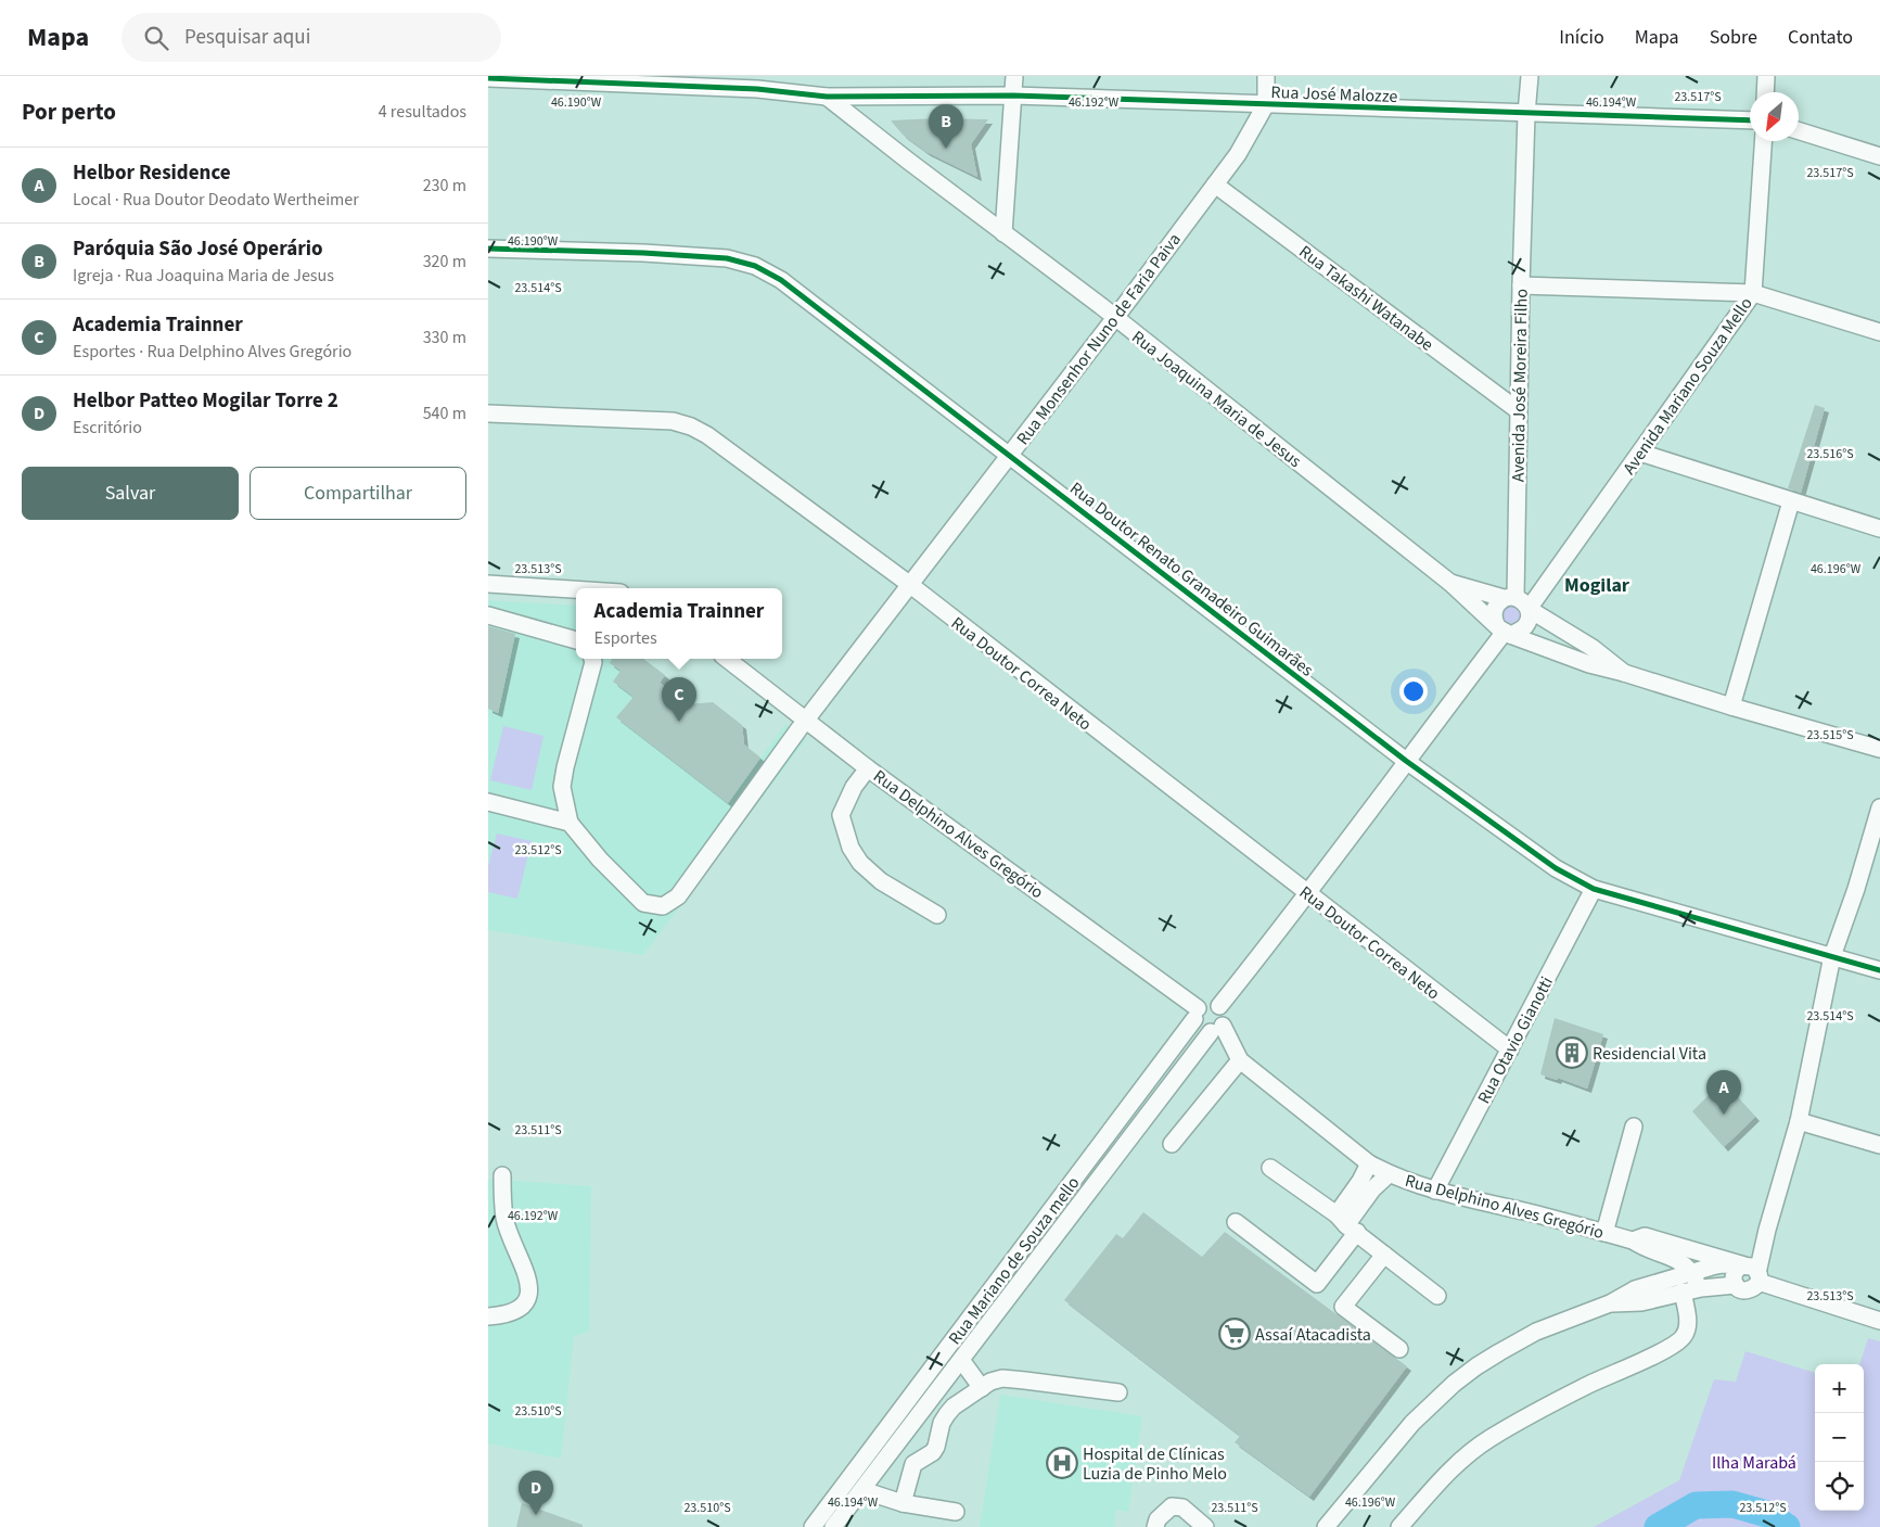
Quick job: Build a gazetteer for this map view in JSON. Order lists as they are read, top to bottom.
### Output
{
  "streets": {
    "street": [
      "Rua José Malozze",
      "Rua Takashi Watanabe",
      "Rua Monsenhor Nuno de Faria Paiva",
      "Avenida José Moreira Filho",
      "Avenida Mariano Souza Mello",
      "Rua Joaquina Maria de Jesus",
      "Rua Doutor Renato Granadeiro Guimarães",
      "Rua Doutor Correa Neto",
      "Rua Delphino Alves Gregório",
      "Rua Otavio Gianotti",
      "Rua Mariano de Souza mello"
    ]
  },
  "crossings": [
    ["Rua José Malozze", "Rua Monsenhor Nuno de Faria Paiva"],
    ["Rua José Malozze", "Avenida José Moreira Filho"],
    ["Rua José Malozze", "Rua Joaquina Maria de Jesus"],
    ["Rua Takashi Watanabe", "Rua Monsenhor Nuno de Faria Paiva"],
    ["Rua Takashi Watanabe", "Avenida José Moreira Filho"],
    ["Rua Monsenhor Nuno de Faria Paiva", "Rua Joaquina Maria de Jesus"],
    ["Rua Monsenhor Nuno de Faria Paiva", "Rua Doutor Renato Granadeiro Guimarães"],
    ["Rua Monsenhor Nuno de Faria Paiva", "Rua Doutor Correa Neto"],
    ["Rua Monsenhor Nuno de Faria Paiva", "Rua Delphino Alves Gregório"],
    ["Avenida José Moreira Filho", "Avenida Mariano Souza Mello"],
    ["Avenida José Moreira Filho", "Rua Joaquina Maria de Jesus"],
    ["Avenida Mariano Souza Mello", "Rua Joaquina Maria de Jesus"],
    ["Rua Doutor Renato Granadeiro Guimarães", "Rua Otavio Gianotti"],
    ["Rua Doutor Correa Neto", "Rua Otavio Gianotti"],
    ["Rua Delphino Alves Gregório", "Rua Otavio Gianotti"],
    ["Rua Delphino Alves Gregório", "Rua Mariano de Souza mello"]
  ],
  "districts": ["Mogilar"],
  "parks": ["Ilha Marabá"],
  "places": {
    "building": ["Residencial Vita"],
    "supermarket": ["Assaí Atacadista"],
    "hospital": ["Hospital de Clínicas Luzia de Pinho Melo"]
  },
  "north": "bottom left",
  "page": {
    "header": "Mapa",
    "search": "Pesquisar aqui",
    "nav": [
      "Início",
      "Mapa",
      "Sobre",
      "Contato"
    ],
    "heading": ["Por perto", "4 resultados"],
    "pins": [
      "B",
      "C",
      "A",
      "D"
    ],
    "list": [
      {
        "mark": "A",
        "name": "Helbor Residence",
        "note": "Local · Rua Doutor Deodato Wertheimer",
        "value": "230 m"
      },
      {
        "mark": "B",
        "name": "Paróquia São José Operário",
        "note": "Igreja · Rua Joaquina Maria de Jesus",
        "value": "320 m"
      },
      {
        "mark": "C",
        "name": "Academia Trainner",
        "note": "Esportes · Rua Delphino Alves Gregório",
        "value": "330 m"
      },
      {
        "mark": "D",
        "name": "Helbor Patteo Mogilar Torre 2",
        "note": "Escritório",
        "value": "540 m"
      }
    ],
    "buttons": ["Salvar", "Compartilhar"],
    "popup": ["Academia Trainner", "Esportes"],
    "map_buttons": ["+", "−"]
  },
  "coordinates": [
    "23.517°S",
    "46.190°W",
    "46.192°W",
    "46.194°W",
    "23.514°S",
    "23.516°S",
    "23.513°S",
    "46.196°W",
    "23.515°S",
    "23.512°S",
    "23.511°S",
    "23.510°S"
  ]
}
